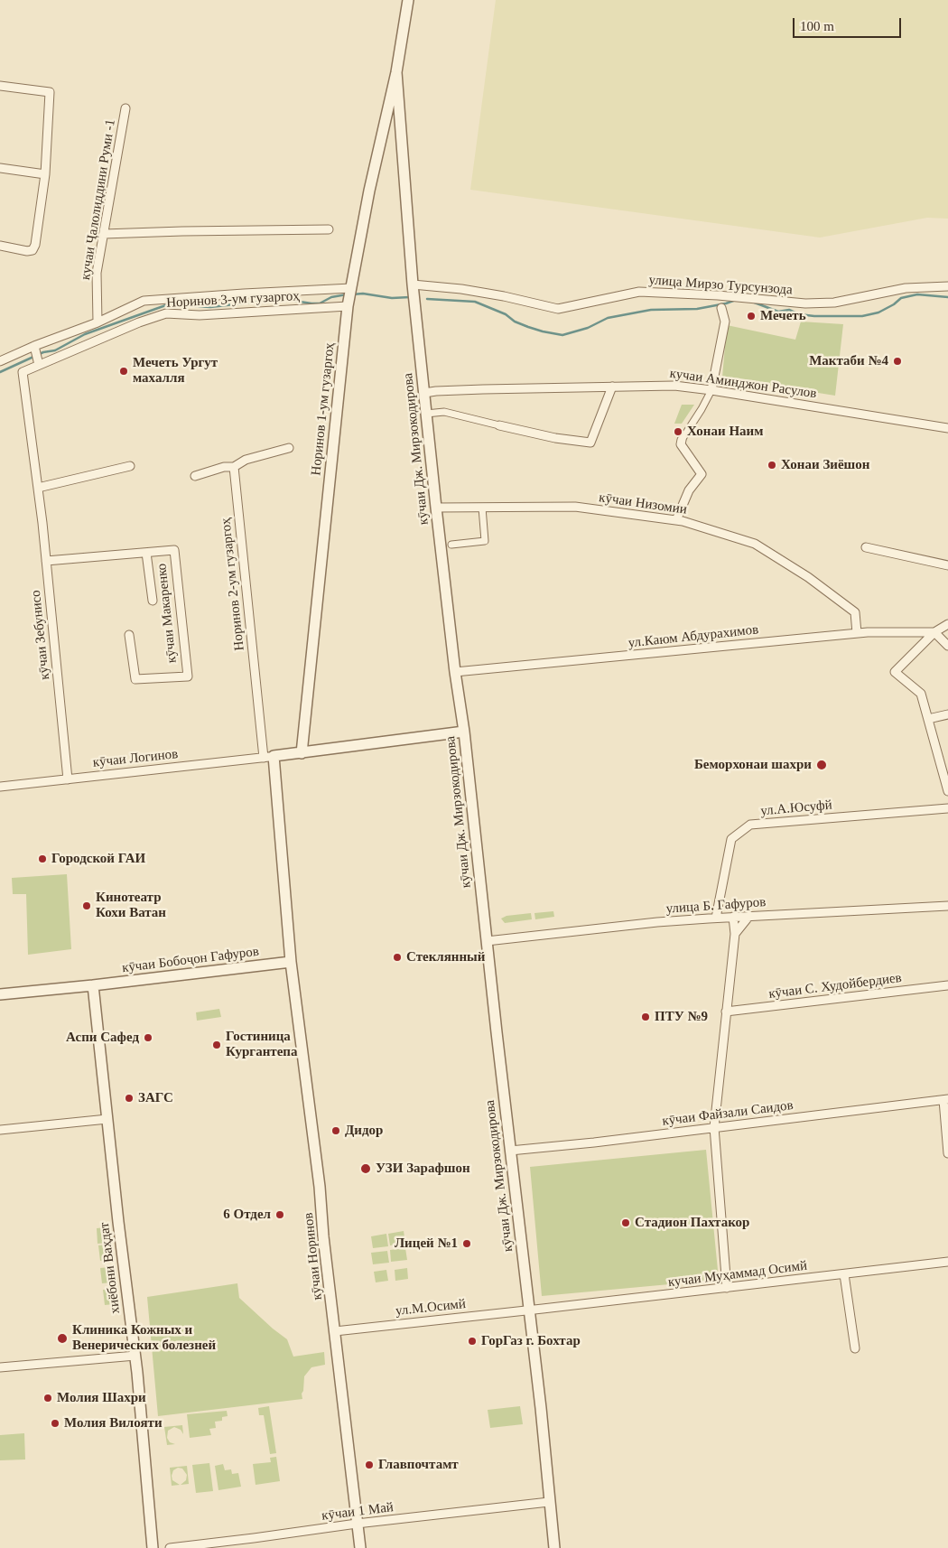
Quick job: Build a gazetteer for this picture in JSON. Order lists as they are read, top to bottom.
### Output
{
  "streets": {
    "street": [
      "кучаи Ҷалолиддини Руми -1",
      "улица Мирзо Турсунзода",
      "Норинов 3-ум гузаргоҳ",
      "кучаи Аминджон Расулов",
      "Норинов 1-ум гузаргоҳ",
      "кӯчаи Дж. Мирзокодирова",
      "кӯчаи Низомии",
      "Норинов 2-ум гузаргоҳ",
      "кӯчаи Макаренко",
      "кӯчаи Зебунисо",
      "ул.Каюм Абдурахимов",
      "кӯчаи Логинов",
      "ул.А.Юсуфй",
      "улица Б. Гафуров",
      "кӯчаи Бобоҷон Гафуров",
      "кӯчаи С. Худойбердиев",
      "кӯчаи Файзали Саидов",
      "кӯчаи Норинов",
      "хиёбони Ваҳдат",
      "кучаи Муҳаммад Осимй",
      "ул.М.Осимй",
      "кӯчаи 1 Май"
    ]
  },
  "crossings": [
    ["улица Мирзо Турсунзода", "кӯчаи Дж. Мирзокодирова"],
    ["Норинов 3-ум гузаргоҳ", "Норинов 1-ум гузаргоҳ"],
    ["Норинов 3-ум гузаргоҳ", "кӯчаи Зебунисо"],
    ["кучаи Аминджон Расулов", "кӯчаи Дж. Мирзокодирова"],
    ["Норинов 1-ум гузаргоҳ", "кӯчаи Дж. Мирзокодирова"],
    ["кӯчаи Дж. Мирзокодирова", "кӯчаи Низомии"],
    ["кӯчаи Дж. Мирзокодирова", "ул.Каюм Абдурахимов"],
    ["кӯчаи Дж. Мирзокодирова", "улица Б. Гафуров"],
    ["кӯчаи Дж. Мирзокодирова", "кӯчаи Файзали Саидов"],
    ["кӯчаи Дж. Мирзокодирова", "кучаи Муҳаммад Осимй"],
    ["кӯчаи Дж. Мирзокодирова", "ул.М.Осимй"],
    ["кӯчаи Дж. Мирзокодирова", "кӯчаи 1 Май"],
    ["кӯчаи Низомии", "ул.Каюм Абдурахимов"],
    ["Норинов 2-ум гузаргоҳ", "кӯчаи Логинов"],
    ["Норинов 2-ум гузаргоҳ", "кӯчаи Норинов"],
    ["кӯчаи Макаренко", "кӯчаи Зебунисо"],
    ["кӯчаи Зебунисо", "кӯчаи Логинов"],
    ["кӯчаи Логинов", "кӯчаи Норинов"],
    ["ул.А.Юсуфй", "улица Б. Гафуров"],
    ["кӯчаи Бобоҷон Гафуров", "кӯчаи Норинов"],
    ["кӯчаи Бобоҷон Гафуров", "хиёбони Ваҳдат"],
    ["кӯчаи Норинов", "ул.М.Осимй"],
    ["кӯчаи Норинов", "кӯчаи 1 Май"],
    ["кучаи Муҳаммад Осимй", "ул.М.Осимй"]
  ],
  "places": [
    "Мечеть",
    "Мактаби №4",
    "Мечеть Ургут махалля",
    "Хонаи Наим",
    "Хонаи Зиёшон",
    "Беморхонаи шахри",
    "Городской ГАИ",
    "Кинотеатр Кохи Ватан",
    "Стеклянный",
    "ПТУ №9",
    "Аспи Сафед",
    "Гостиница Кургантепа",
    "ЗАГС",
    "Дидор",
    "УЗИ Зарафшон",
    "6 Отдел",
    "Стадион Пахтакор",
    "Лицей №1",
    "Клиника Кожных и Венерических болезней",
    "ГорГаз г. Бохтар",
    "Молия Шахри",
    "Молия Вилояти",
    "Главпочтамт"
  ],
  "scale_bar": "100 m"
}
